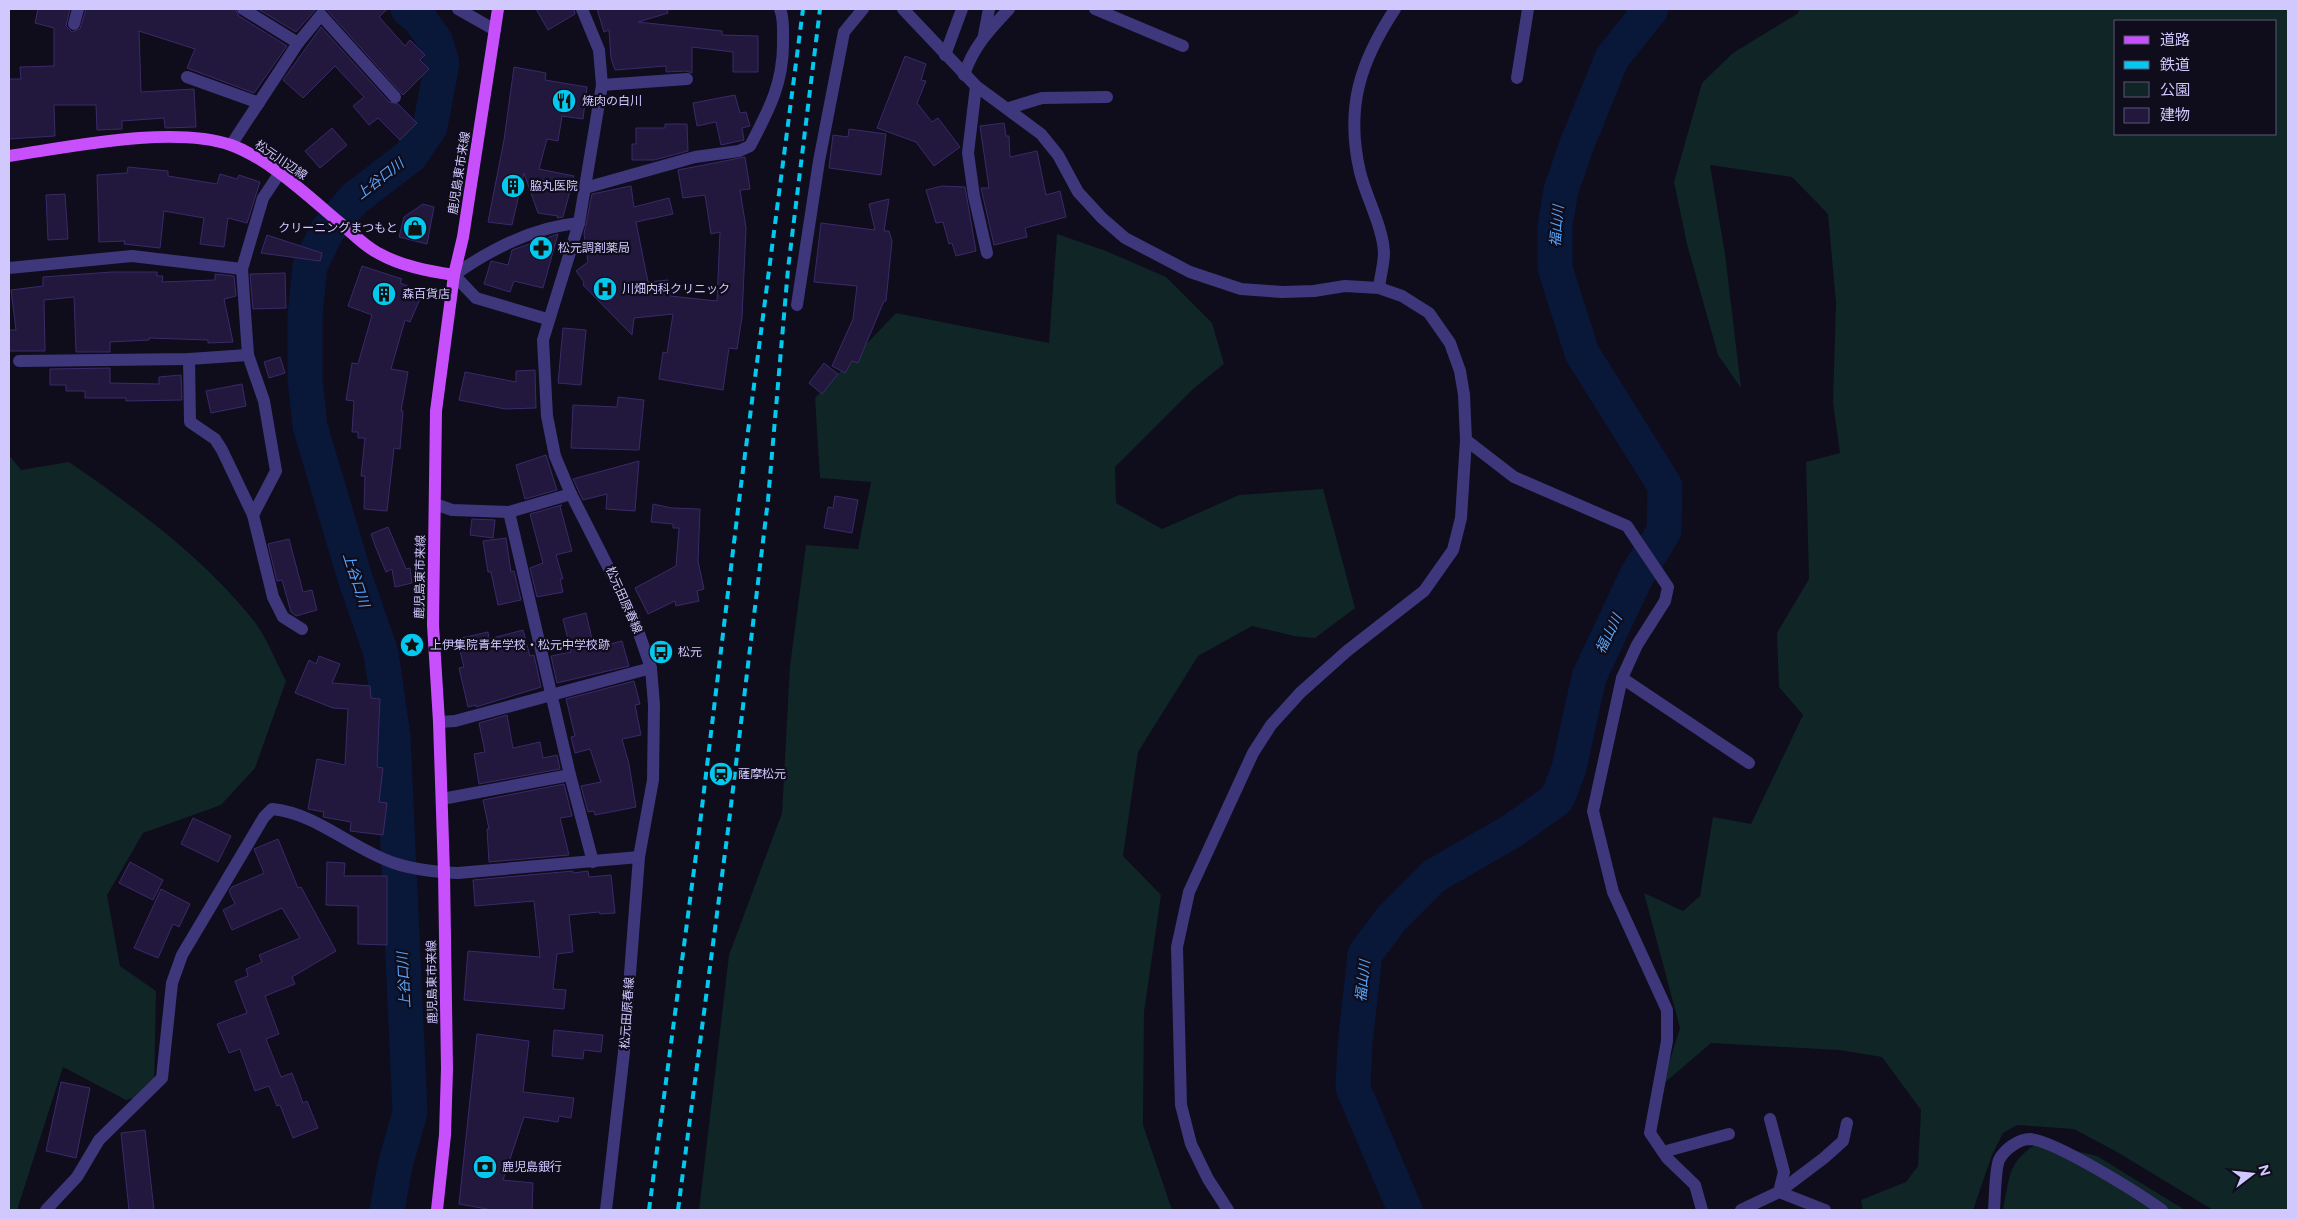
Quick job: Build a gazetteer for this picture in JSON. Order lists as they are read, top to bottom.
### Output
{
  "streets": {
    "main road": ["松元川辺線", "鹿児島東市来線"],
    "street": ["松元田原春線"]
  },
  "crossings": [
    ["松元川辺線", "鹿児島東市来線"]
  ],
  "water": ["上谷口川", "福山川"],
  "places": {
    "restaurant": ["焼肉の白川"],
    "building": ["脇丸医院", "森百貨店"],
    "shop": ["クリーニングまつもと"],
    "pharmacy": ["松元調剤薬局"],
    "hospital": ["川畑内科クリニック"],
    "place": ["上伊集院青年学校・松元中学校跡"],
    "bus stop": ["松元"],
    "station": ["薩摩松元"],
    "bank": ["鹿児島銀行"]
  },
  "legend": [
    "道路",
    "鉄道",
    "公園",
    "建物"
  ],
  "north": "right"
}
